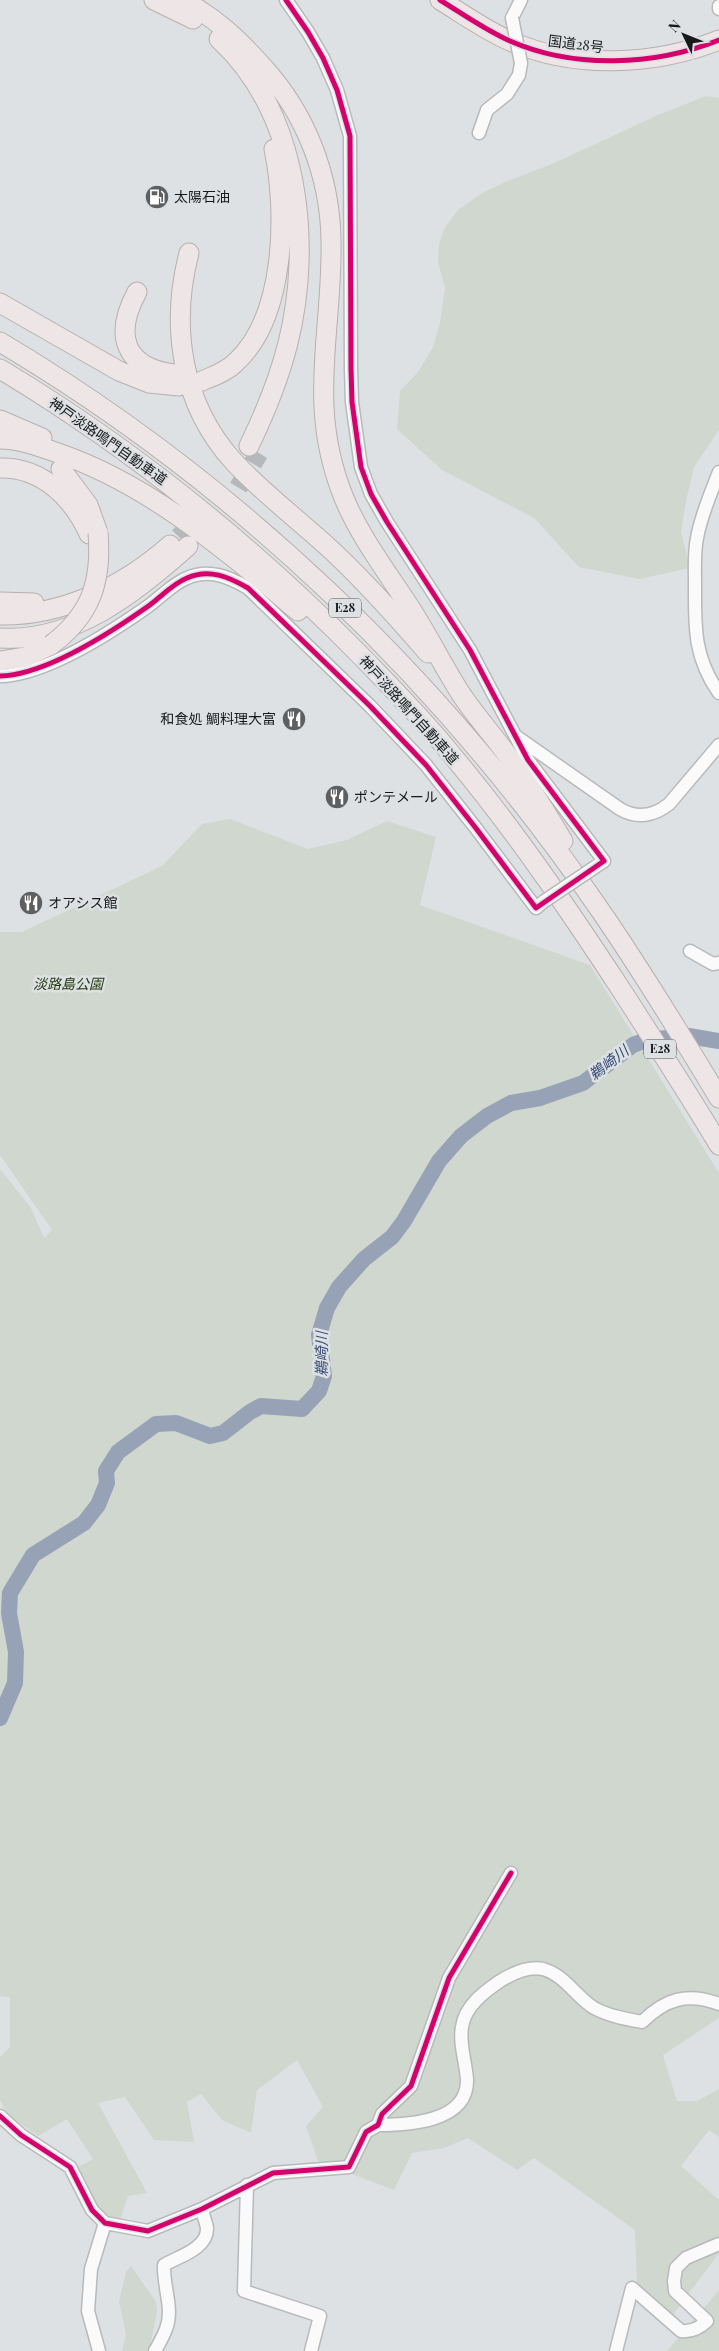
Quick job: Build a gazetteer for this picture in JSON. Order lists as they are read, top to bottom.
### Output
{
  "streets": {
    "highway": ["国道28号", "神戸淡路鳴門自動車道", "E28"]
  },
  "water": ["鵜崎川"],
  "parks": ["淡路島公園"],
  "places": {
    "fuel station": ["太陽石油"],
    "restaurant": ["和食処 鯛料理大富", "ポンテメール", "オアシス館"]
  },
  "north": "top left"
}
